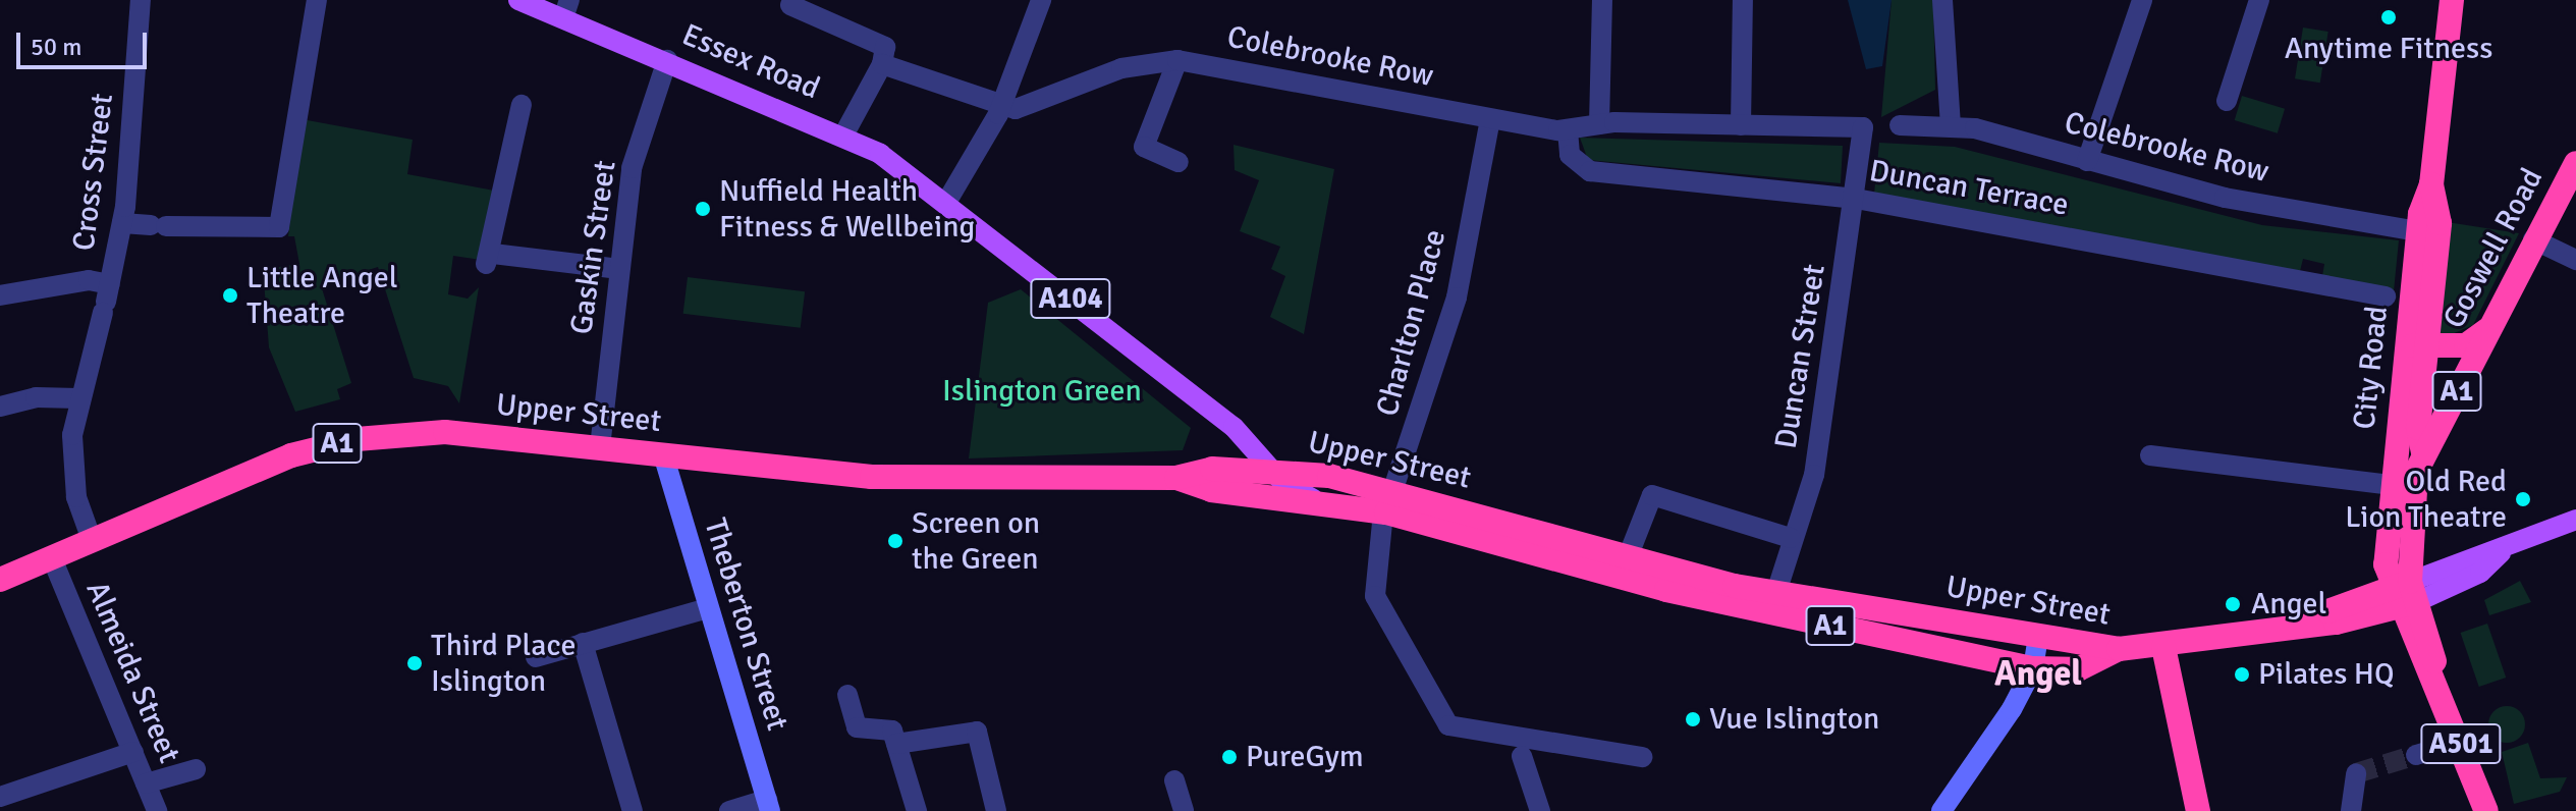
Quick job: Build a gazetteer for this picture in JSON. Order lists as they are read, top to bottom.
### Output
{
  "streets": {
    "highway": [
      "Goswell Road",
      "City Road",
      "A1",
      "Upper Street",
      "A501"
    ],
    "main road": ["Essex Road", "A104"],
    "street": [
      "Colebrooke Row",
      "Cross Street",
      "Duncan Terrace",
      "Gaskin Street",
      "Charlton Place",
      "Duncan Street",
      "Theberton Street",
      "Almeida Street"
    ]
  },
  "crossings": [
    ["Colebrooke Row", "Duncan Terrace"],
    ["Colebrooke Row", "Charlton Place"],
    ["Colebrooke Row", "Duncan Street"],
    ["Colebrooke Row", "City Road"],
    ["Essex Road", "Gaskin Street"],
    ["Essex Road", "A104"],
    ["Cross Street", "Upper Street"],
    ["Duncan Terrace", "Duncan Street"],
    ["Gaskin Street", "Upper Street"],
    ["Goswell Road", "City Road"],
    ["A104", "Upper Street"],
    ["Charlton Place", "Upper Street"],
    ["Duncan Street", "Upper Street"],
    ["City Road", "A1"],
    ["City Road", "A501"],
    ["A1", "Upper Street"],
    ["A1", "A501"],
    ["Upper Street", "Theberton Street"],
    ["Upper Street", "Almeida Street"]
  ],
  "districts": ["Angel"],
  "parks": ["Islington Green"],
  "places": [
    "Anytime Fitness",
    "Nuffield Health Fitness & Wellbeing",
    "Little Angel Theatre",
    "Old Red Lion Theatre",
    "Screen on the Green",
    "Angel",
    "Third Place Islington",
    "Pilates HQ",
    "Vue Islington",
    "PureGym"
  ],
  "scale_bar": "50 m"
}
